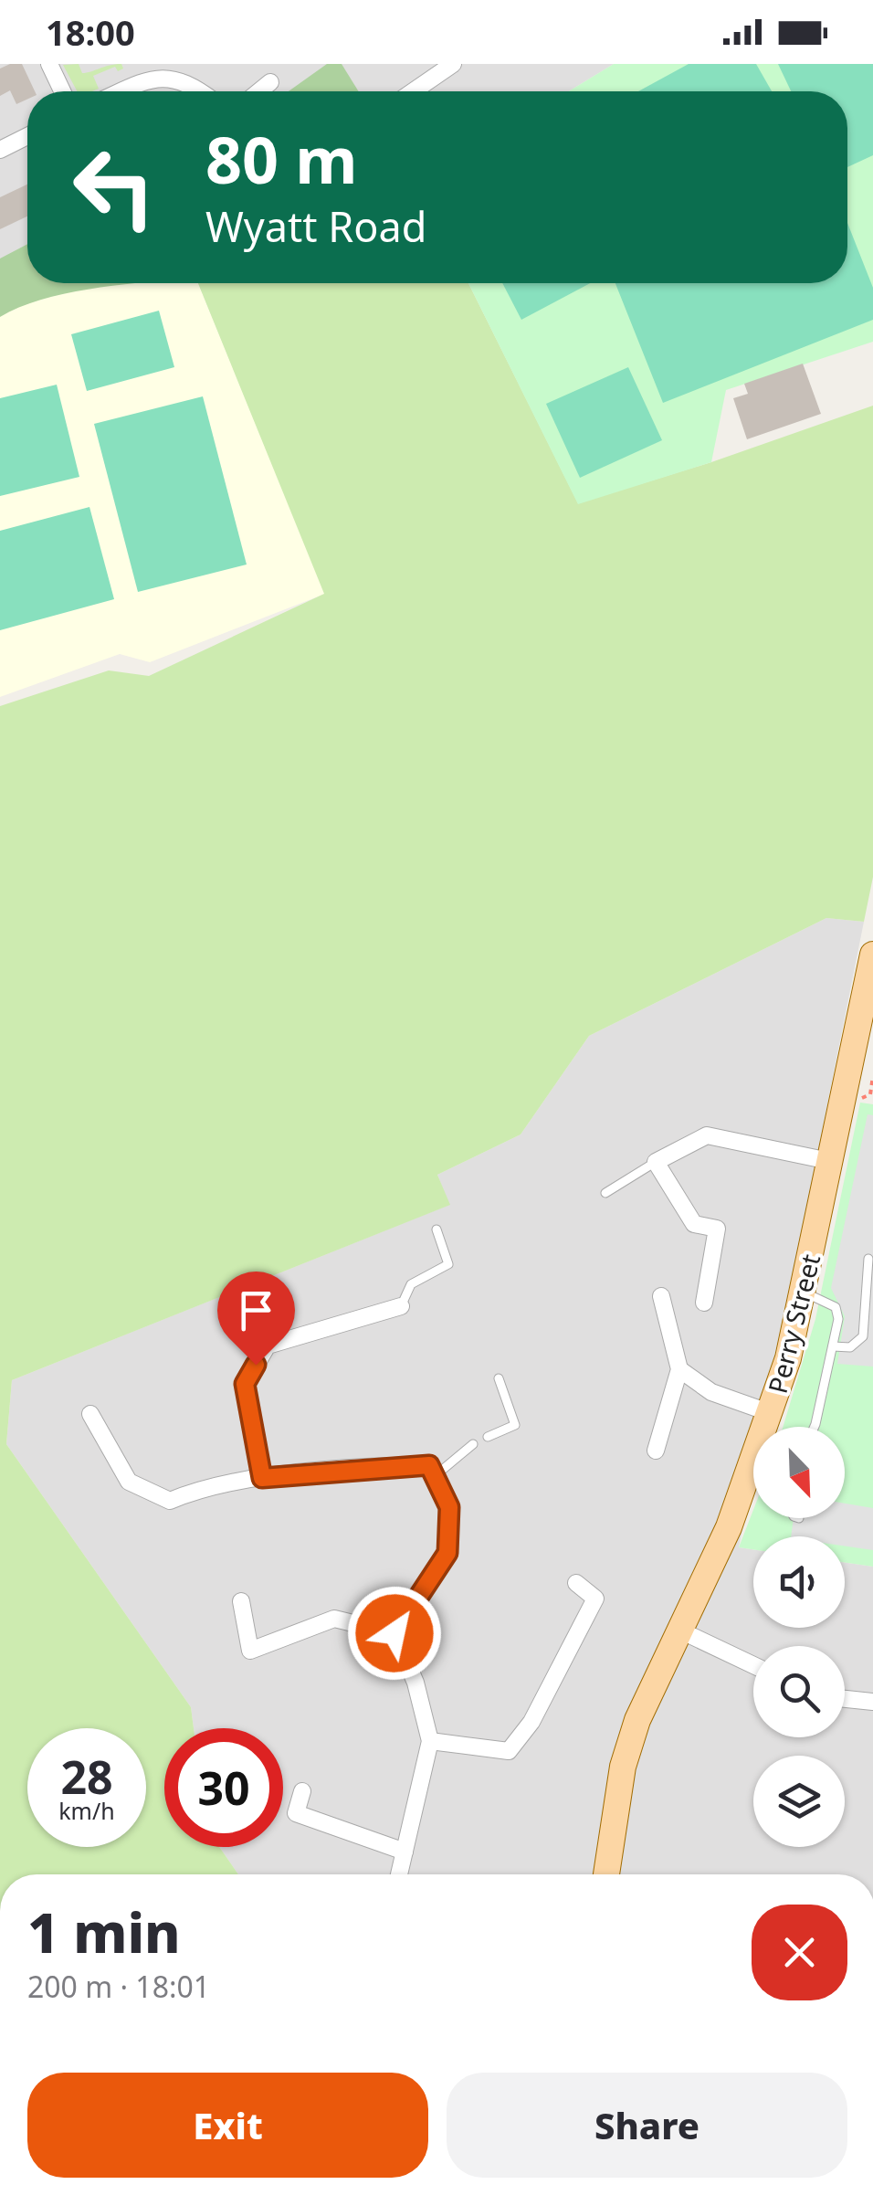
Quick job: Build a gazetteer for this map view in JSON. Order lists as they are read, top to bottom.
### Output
{
  "streets": {
    "main road": ["Perry Street"]
  },
  "north": "bottom right",
  "page": {
    "status": "18:00",
    "turn": ["80 m", "Wyatt Road"],
    "speed": "28 km/h",
    "limit": "30",
    "heading": ["1 min", "200 m · 18:01"],
    "buttons": ["Exit", "Share"]
  }
}
